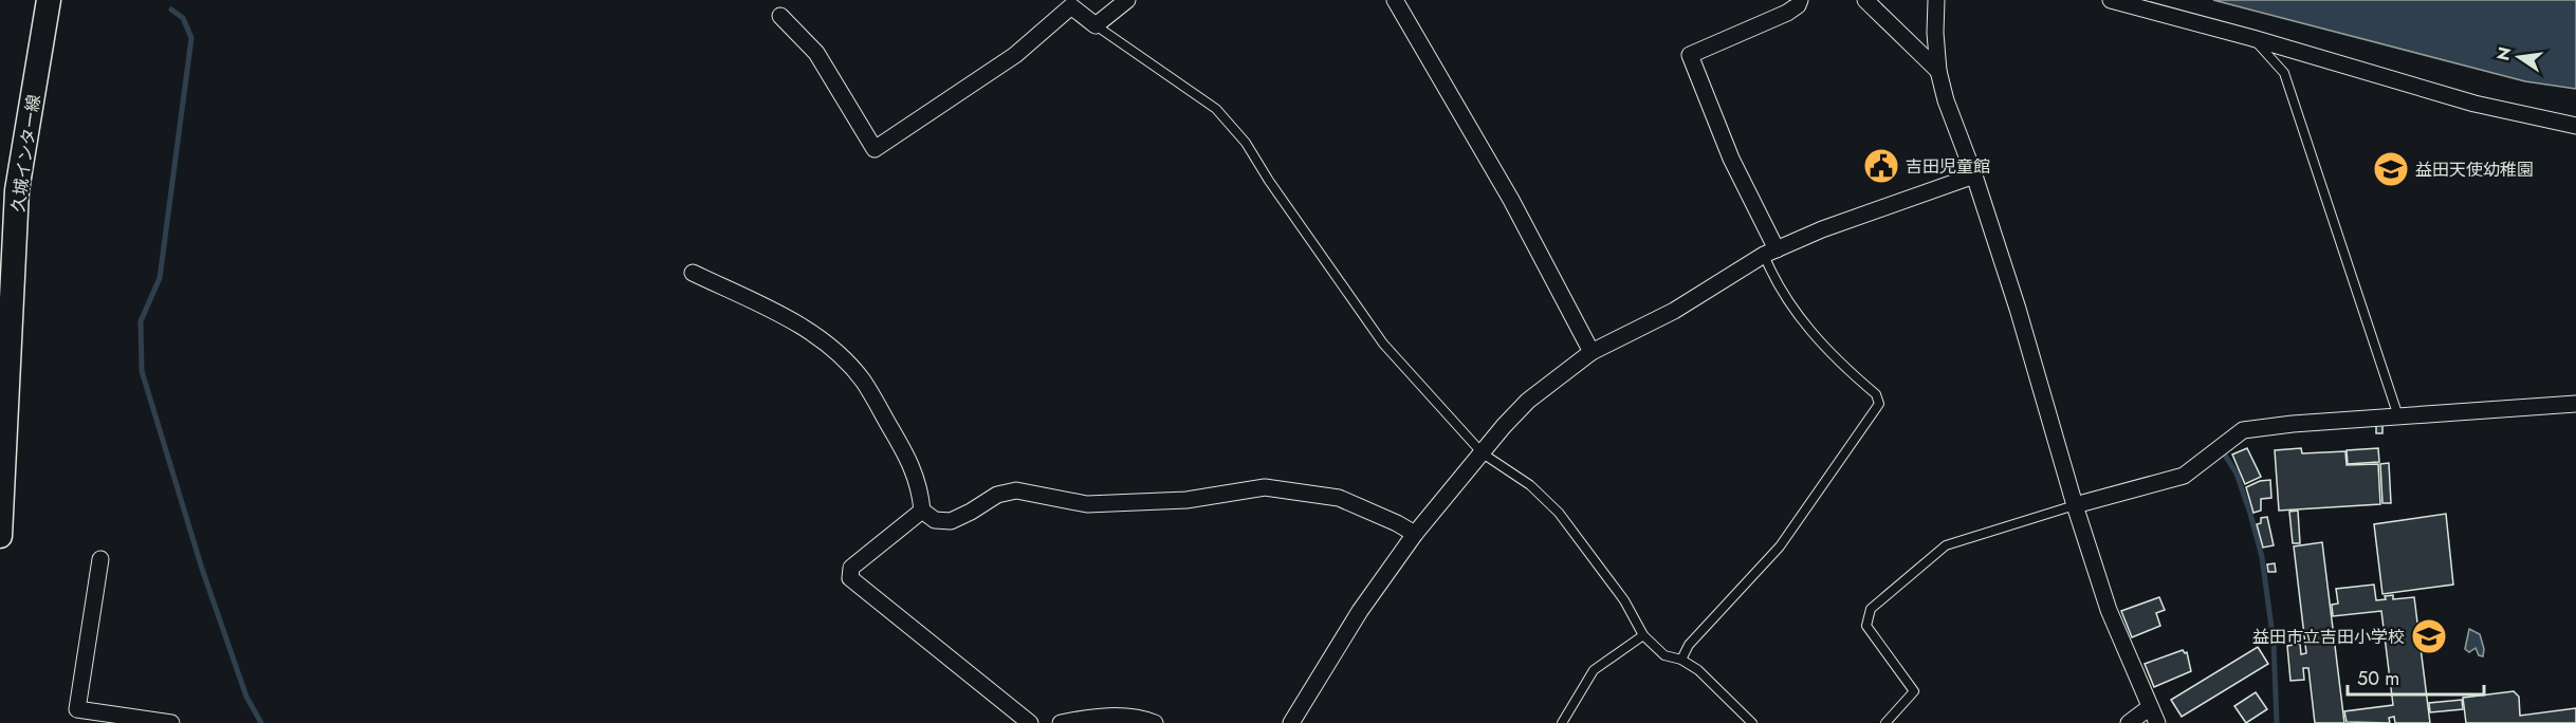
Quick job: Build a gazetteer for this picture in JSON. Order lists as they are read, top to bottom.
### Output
{
  "streets": {
    "main road": ["久城インター線"]
  },
  "places": {
    "public building": ["吉田児童館"],
    "school or university": ["益田天使幼稚園", "益田市立吉田小学校"]
  },
  "scale_bar": "50 m",
  "north": "left"
}
